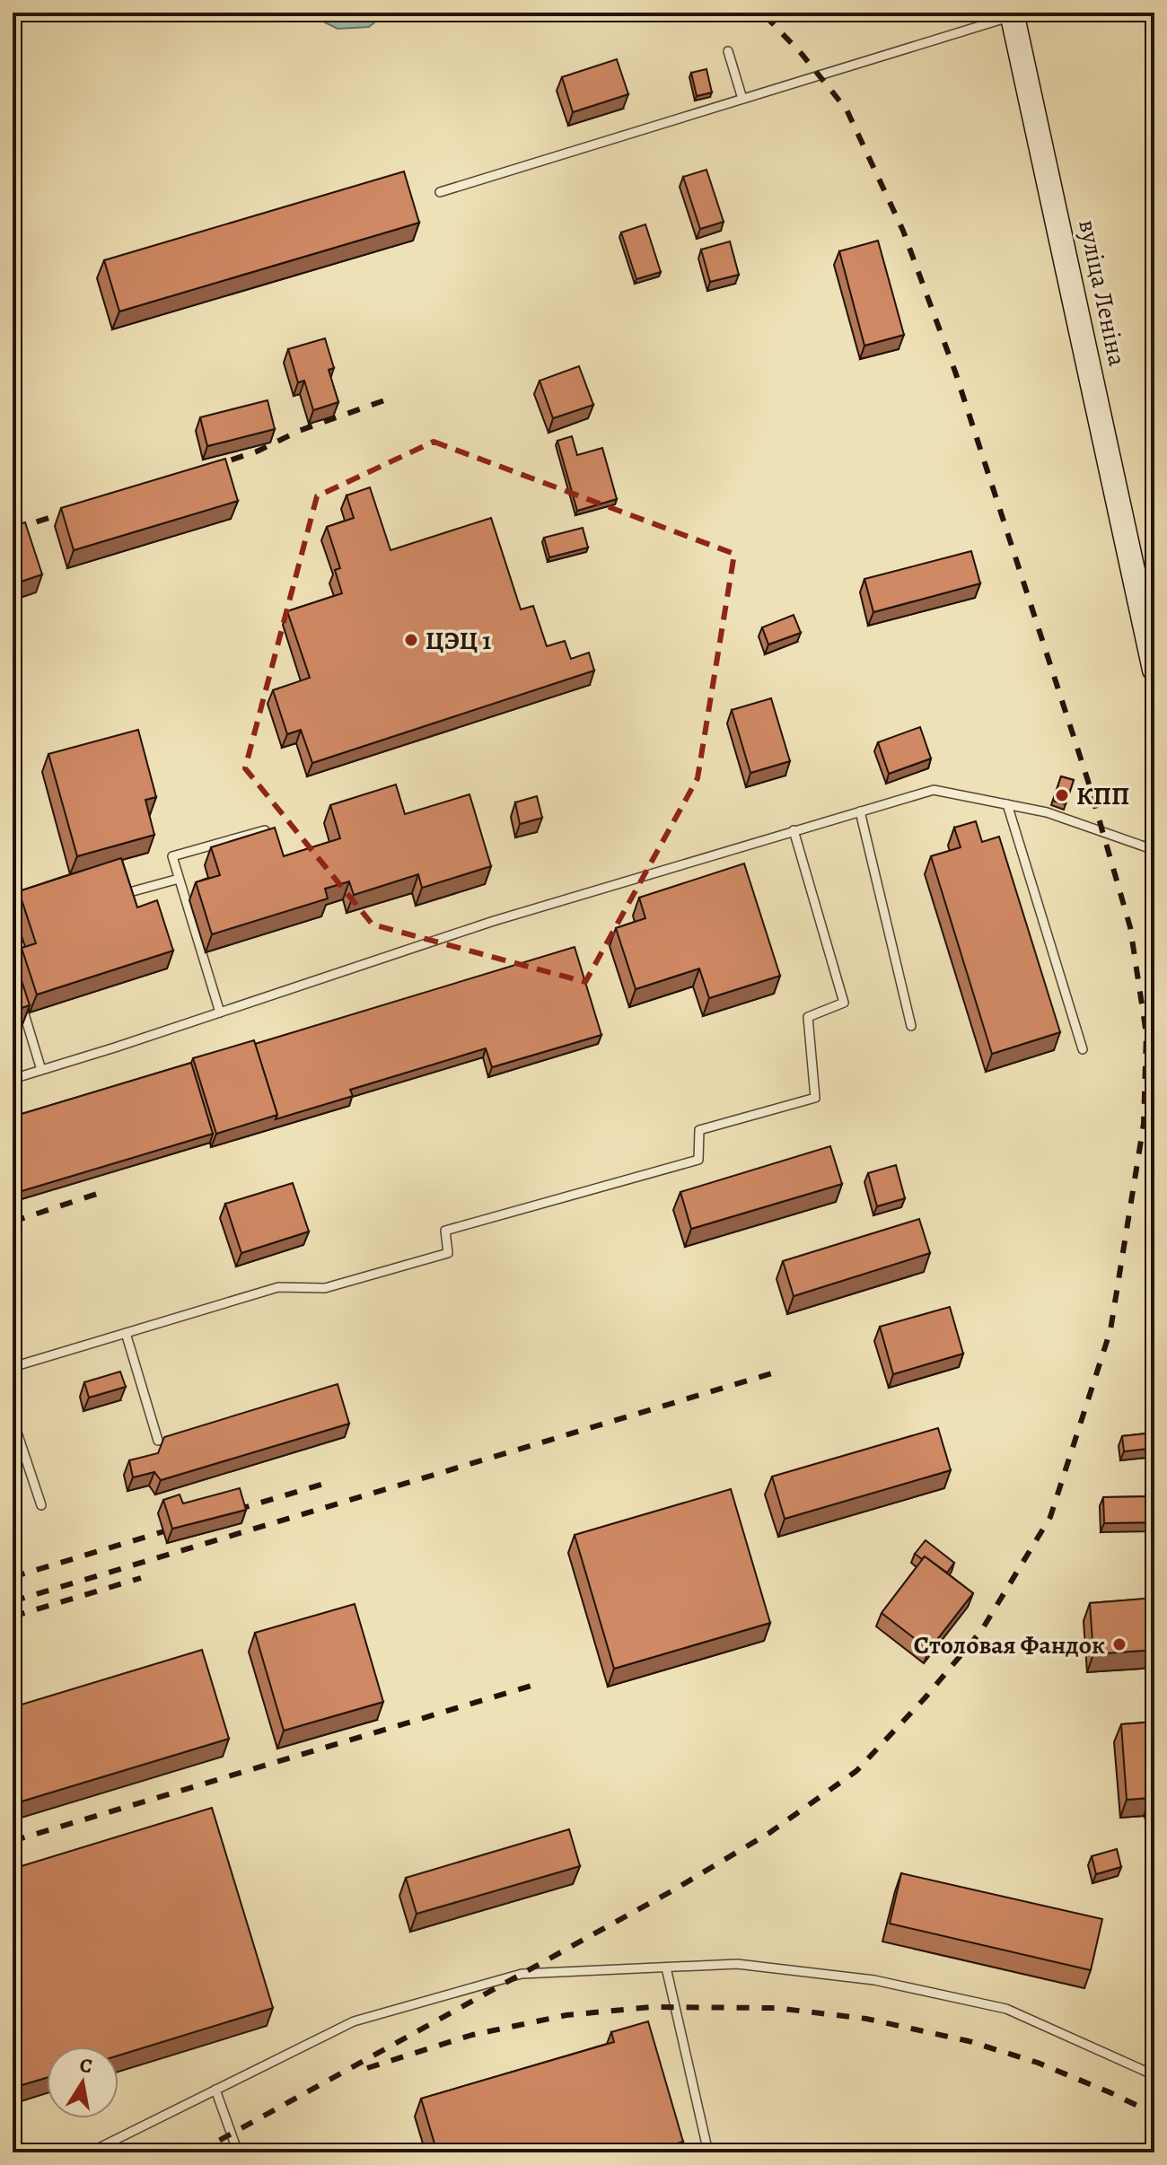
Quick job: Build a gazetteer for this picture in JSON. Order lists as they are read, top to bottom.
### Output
{
  "streets": {
    "main road": ["вуліца Леніна"]
  },
  "places": ["ЦЭЦ 1", "КПП", "Столовая Фандок"],
  "north": "top"
}
